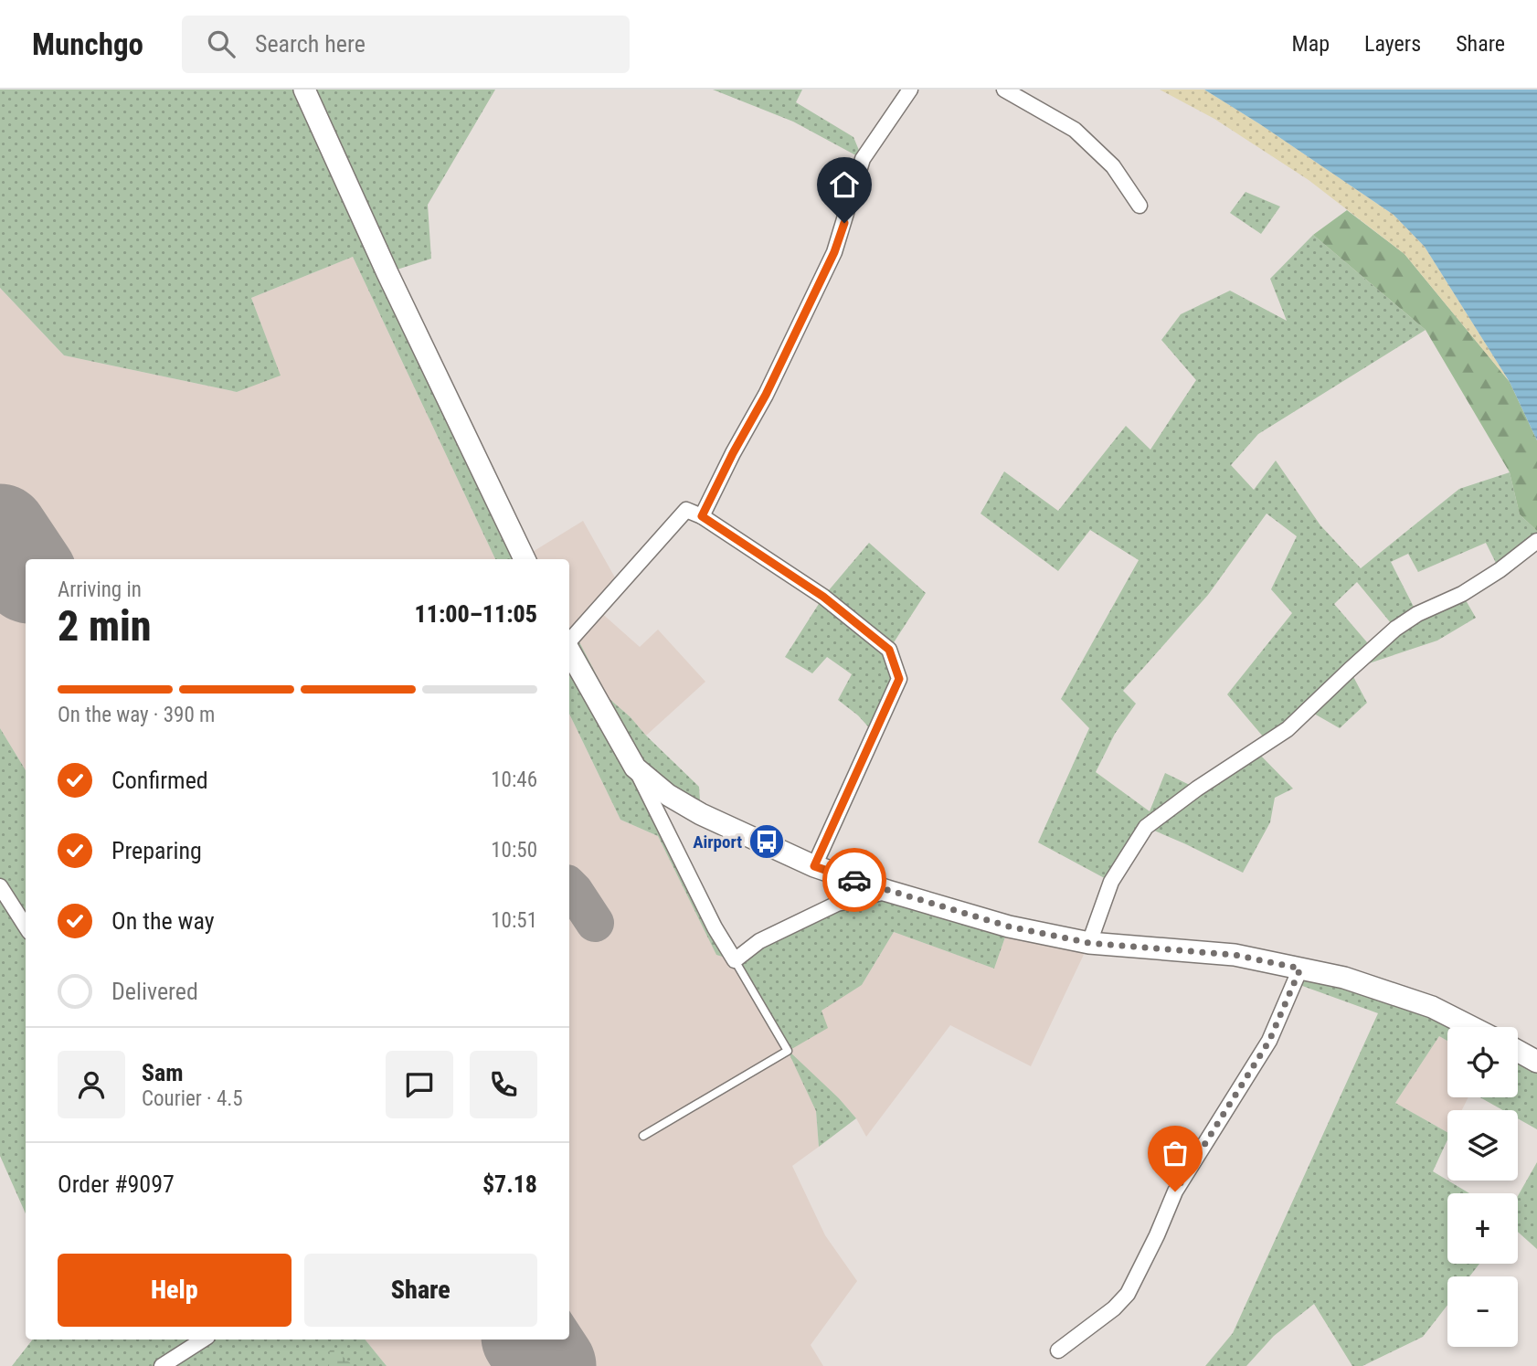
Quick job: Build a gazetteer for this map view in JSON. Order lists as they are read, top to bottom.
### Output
{
  "places": {
    "bus stop": ["Airport"]
  },
  "page": {
    "header": "Munchgo",
    "search": "Search here",
    "nav": ["Map", "Layers", "Share"],
    "heading": ["2 min", "Arriving in", "11:00–11:05"],
    "panel": [
      "Sam",
      "Courier · 4.5",
      "Order #9097",
      "$7.18"
    ],
    "bar": "On the way · 390 m",
    "list": [
      ["Confirmed", "10:46"],
      ["Preparing", "10:50"],
      ["On the way", "10:51"],
      "Delivered"
    ],
    "map_buttons": ["+", "−"],
    "buttons": ["Help", "Share"]
  }
}
